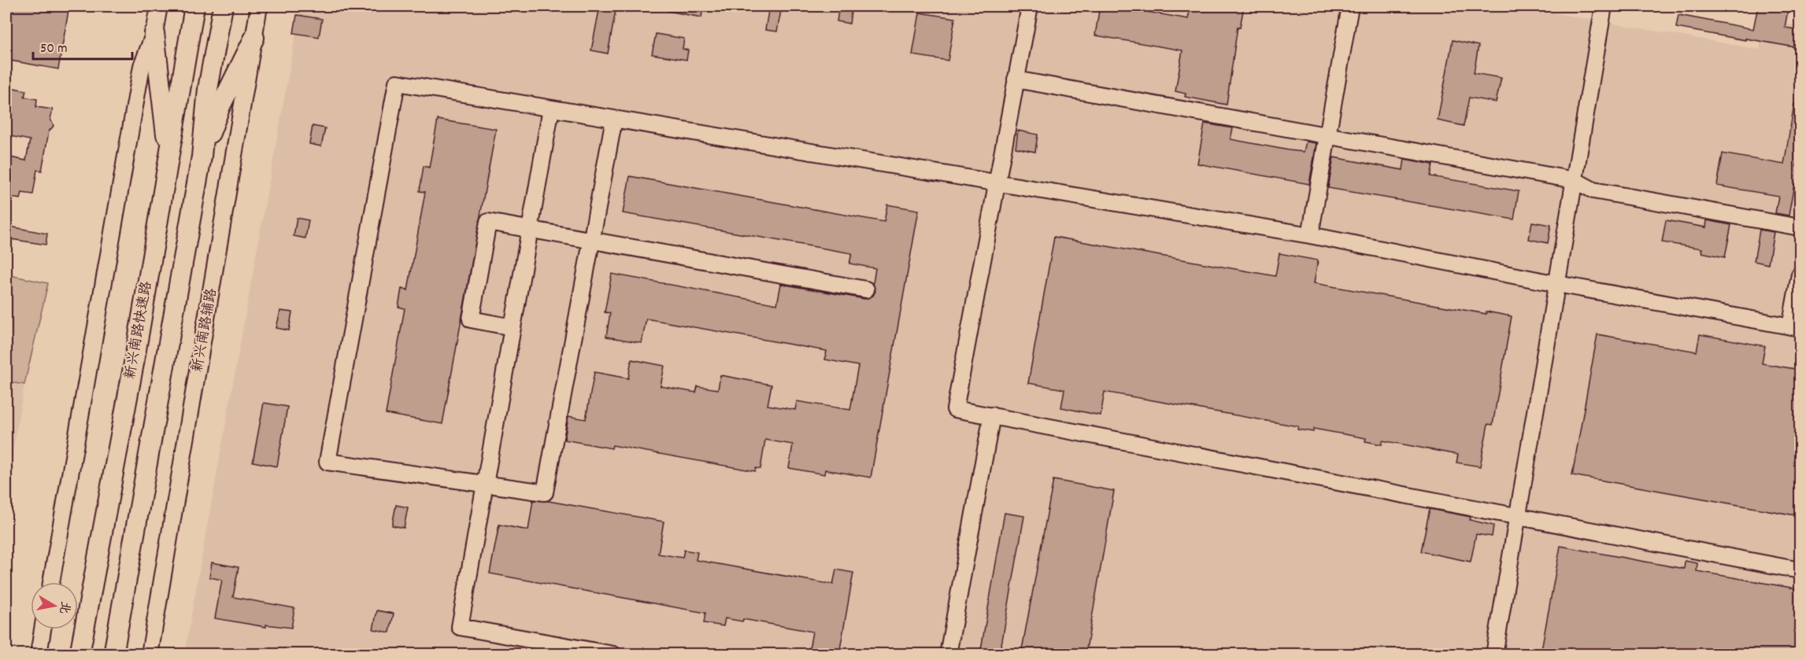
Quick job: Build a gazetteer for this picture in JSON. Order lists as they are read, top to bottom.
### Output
{
  "streets": {
    "main road": ["新兴南路快速路"],
    "street": ["新兴南路辅路"]
  },
  "scale_bar": "50 m",
  "north": "right"
}
